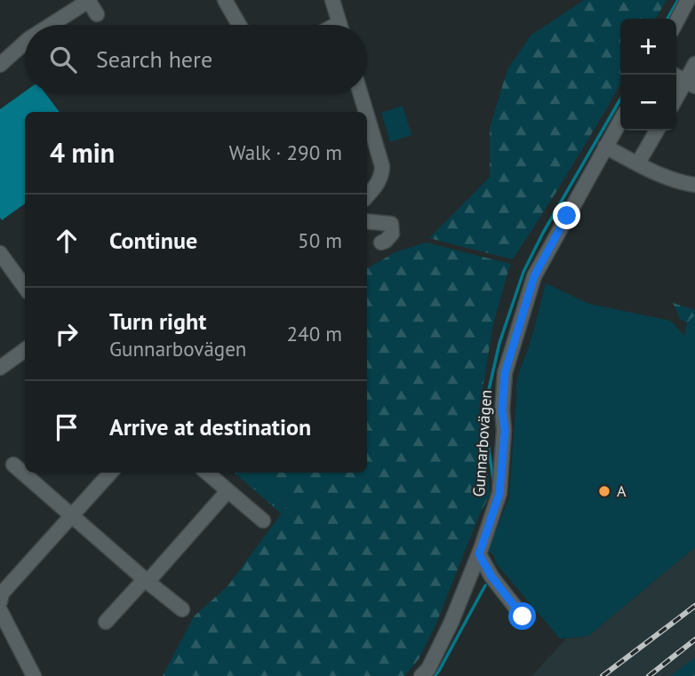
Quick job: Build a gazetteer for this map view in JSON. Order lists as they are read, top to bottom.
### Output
{
  "streets": {
    "street": ["Gunnarbovägen"]
  },
  "places": ["A"],
  "page": {
    "map_buttons": ["+", "−"],
    "search": "Search here",
    "heading": ["4 min", "Walk · 290 m"],
    "list": [
      ["Continue", "50 m"],
      ["Turn right", "Gunnarbovägen", "240 m"],
      "Arrive at destination"
    ]
  }
}
